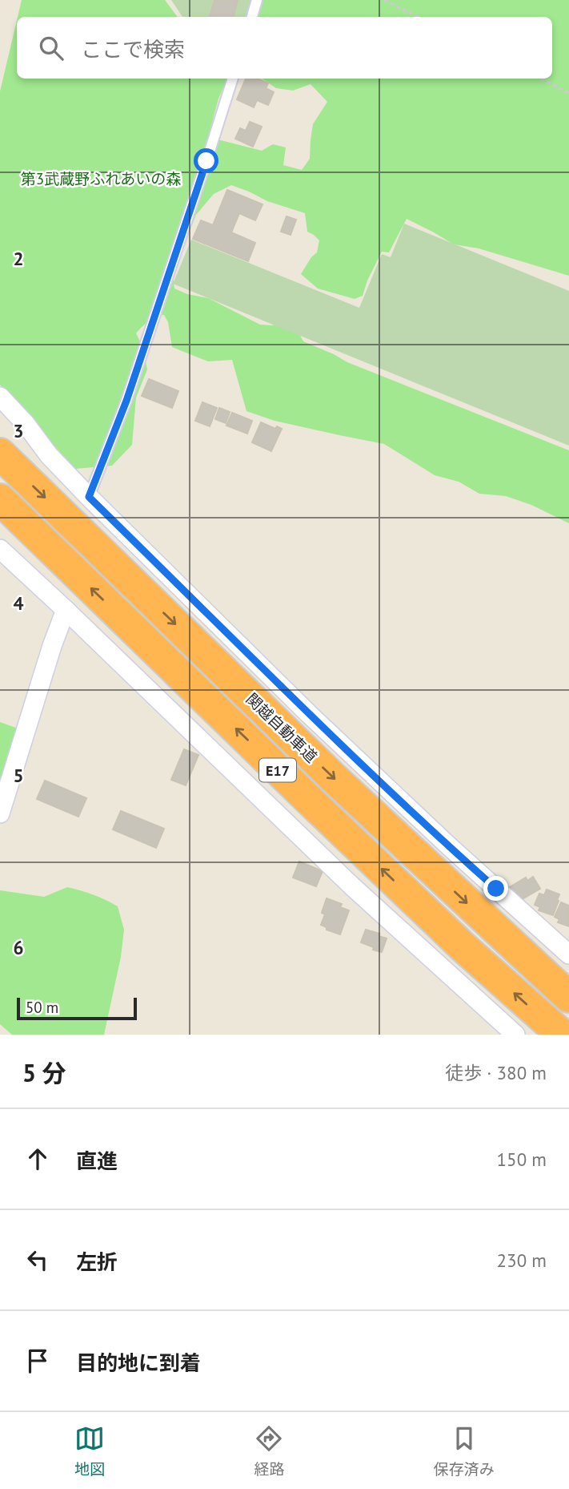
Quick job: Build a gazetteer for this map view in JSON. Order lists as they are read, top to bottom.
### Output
{
  "streets": {
    "highway": ["関越自動車道", "E17"]
  },
  "parks": ["第3武蔵野ふれあいの森"],
  "scale_bar": "50 m",
  "page": {
    "search": "ここで検索",
    "scale": "50 m",
    "heading": ["5 分", "徒歩 · 380 m"],
    "list": [
      ["直進", "150 m"],
      ["左折", "230 m"],
      "目的地に到着"
    ],
    "nav": ["地図", "経路", "保存済み"]
  },
  "grid": {
    "rows": [
      "2",
      "3",
      "4",
      "5",
      "6"
    ]
  }
}
